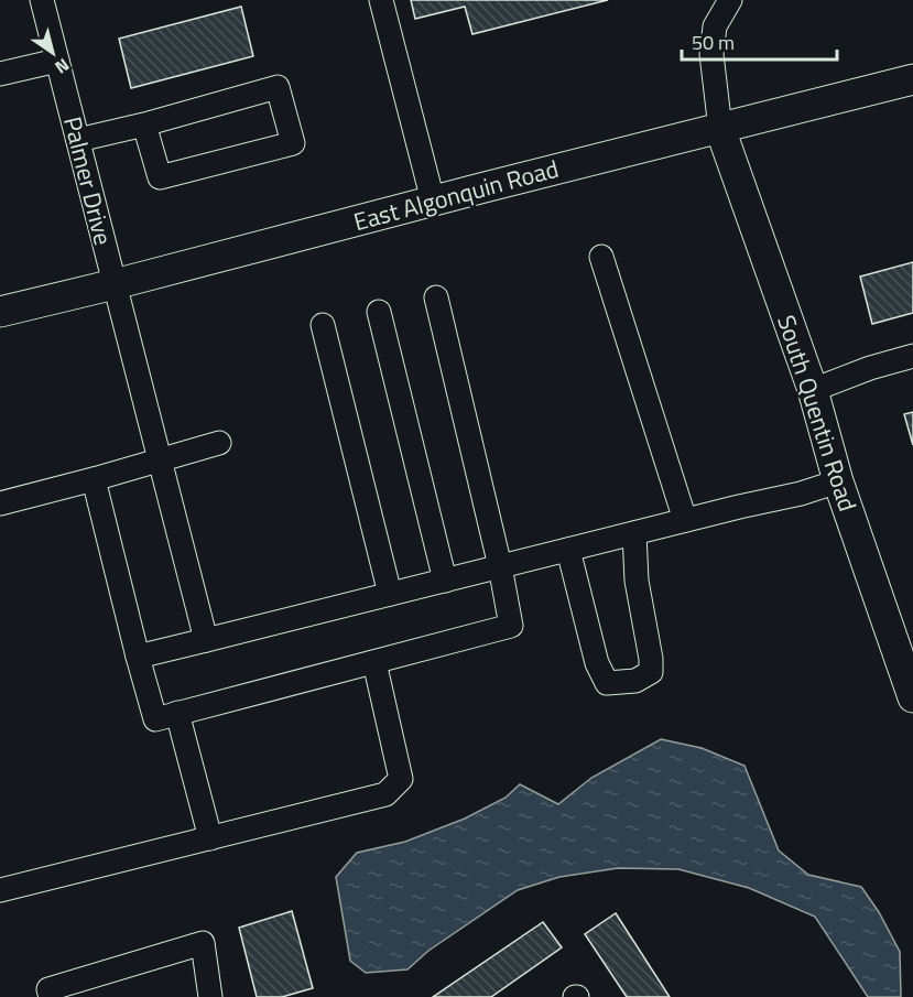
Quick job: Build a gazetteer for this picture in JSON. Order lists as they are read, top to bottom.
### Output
{
  "streets": {
    "main road": ["East Algonquin Road", "South Quentin Road"],
    "street": ["Palmer Drive"]
  },
  "crossings": [
    ["Palmer Drive", "East Algonquin Road"],
    ["East Algonquin Road", "South Quentin Road"]
  ],
  "scale_bar": "50 m",
  "north": "bottom right"
}
